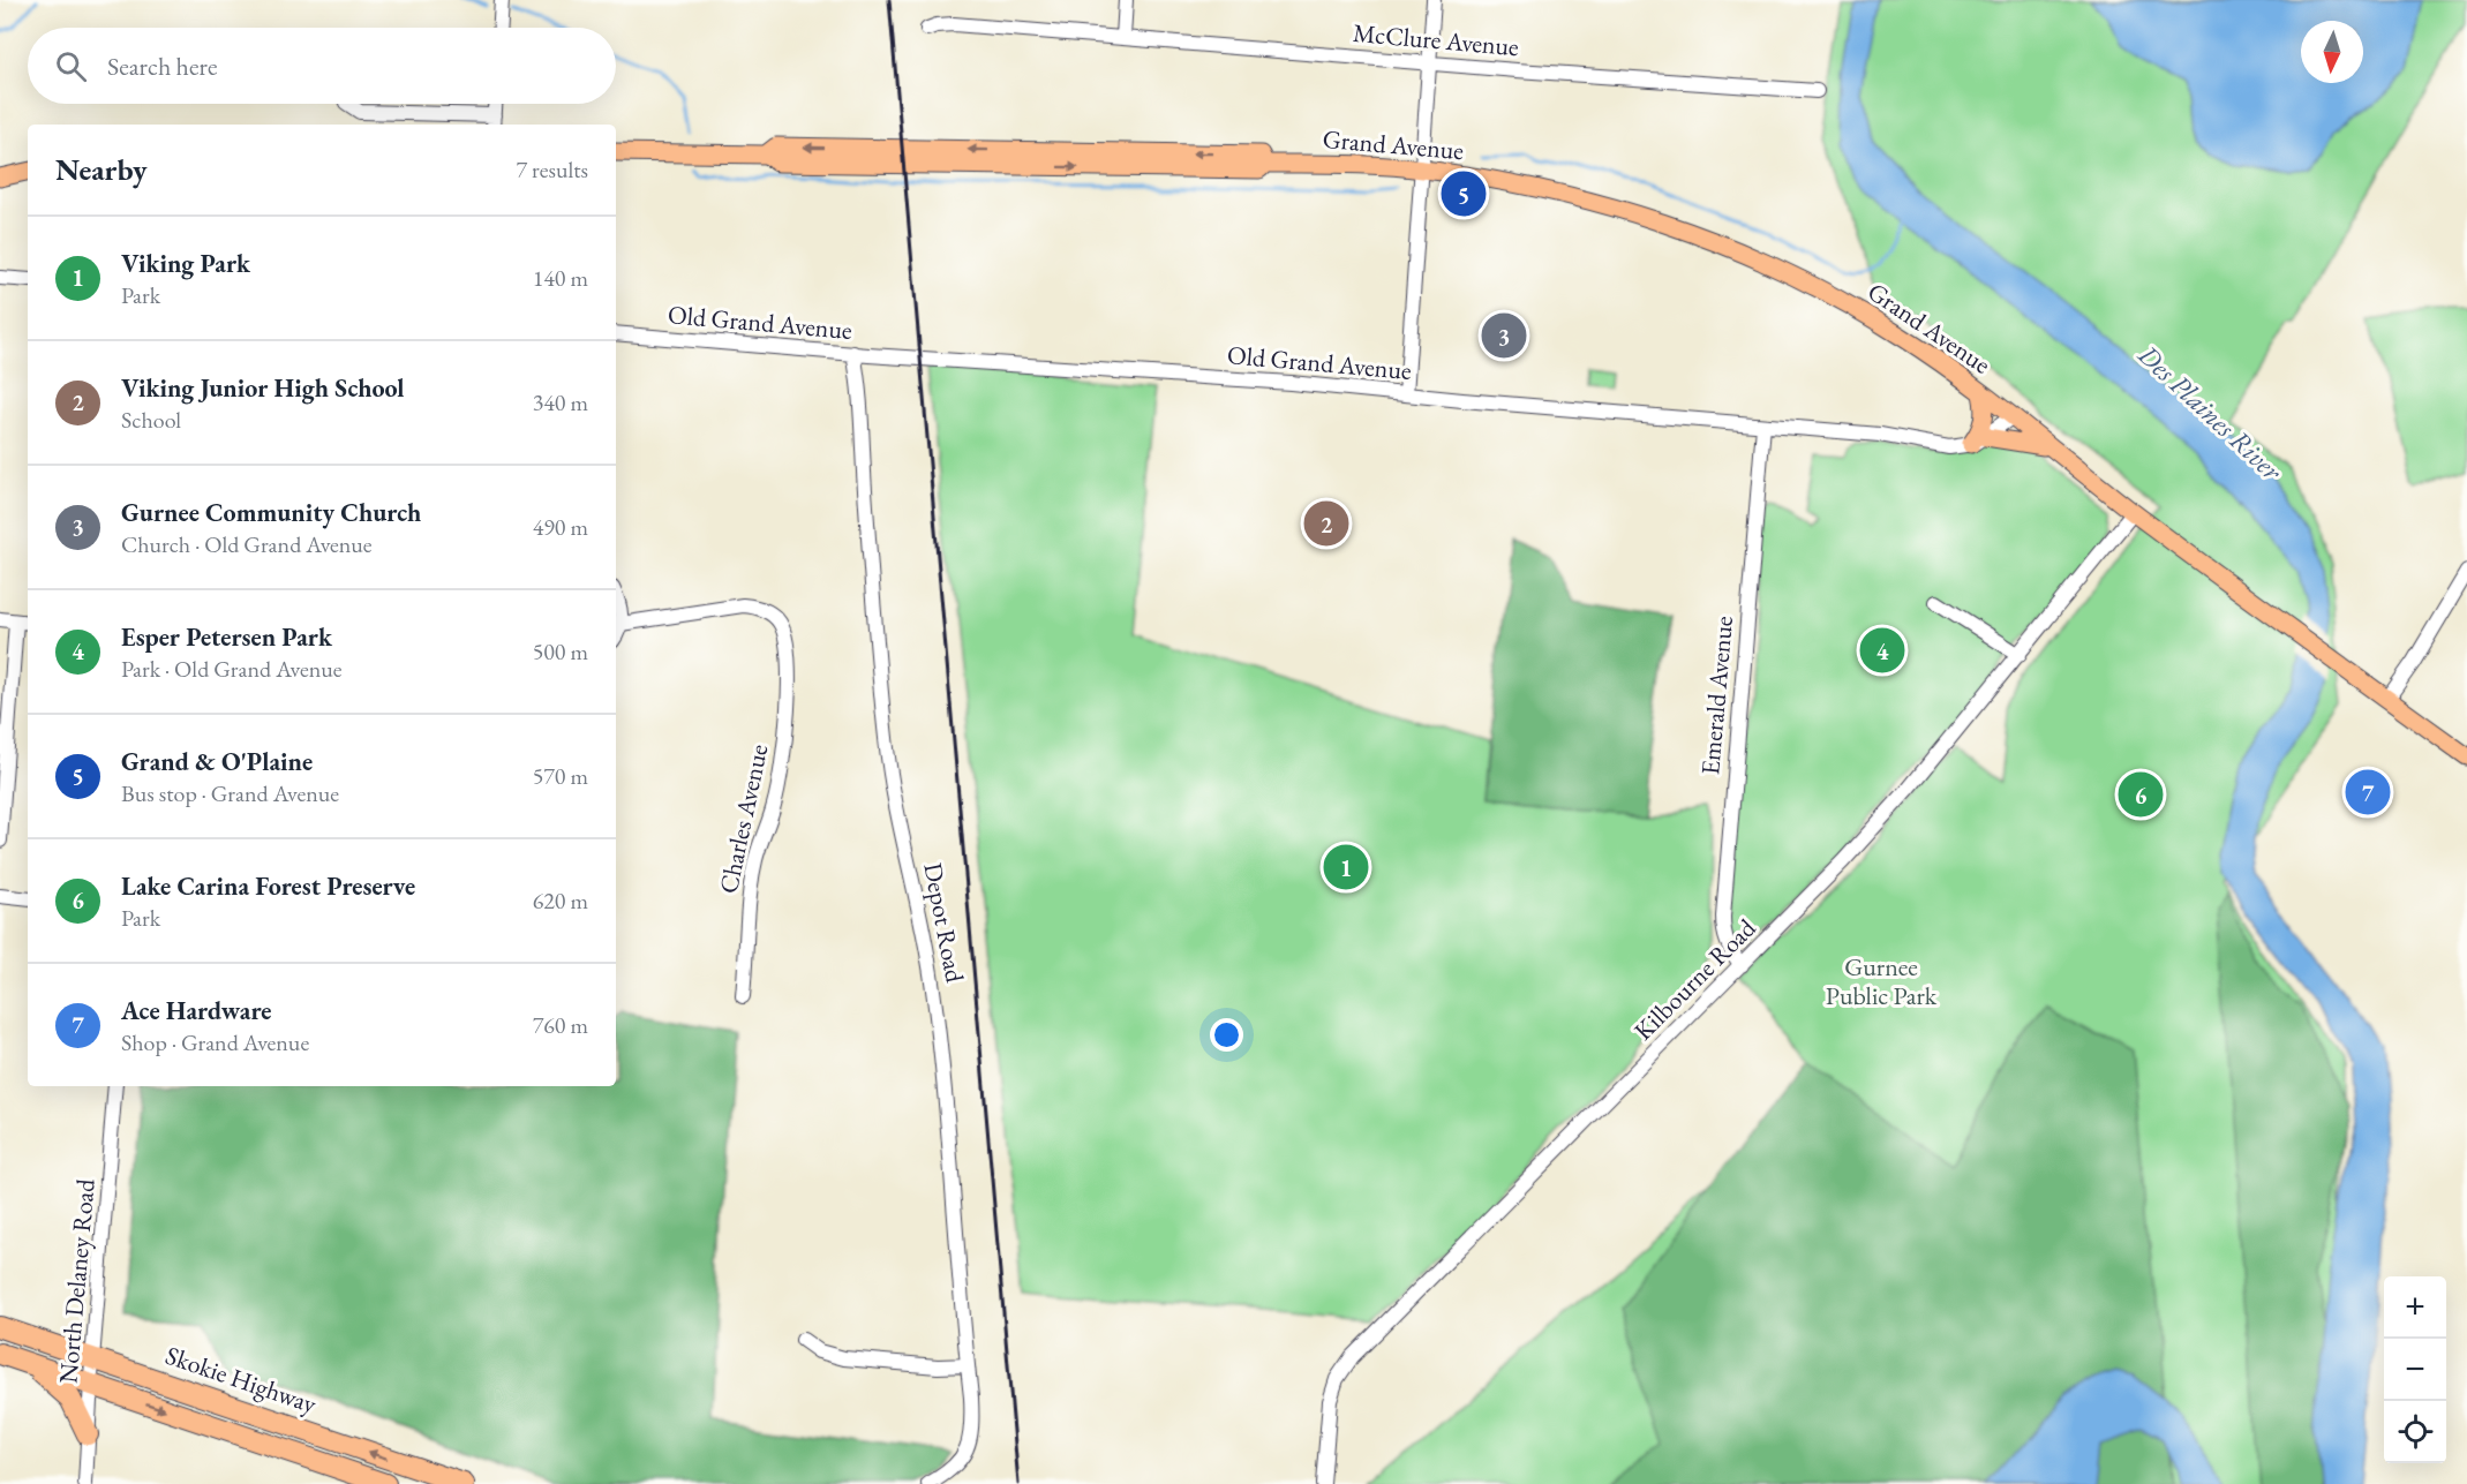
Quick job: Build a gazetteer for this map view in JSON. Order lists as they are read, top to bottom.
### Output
{
  "streets": {
    "highway": ["Skokie Highway"],
    "main road": ["Grand Avenue"],
    "street": [
      "McClure Avenue",
      "Old Grand Avenue",
      "Emerald Avenue",
      "Charles Avenue",
      "Depot Road",
      "Kilbourne Road",
      "North Delaney Road"
    ]
  },
  "crossings": [
    ["Grand Avenue", "Kilbourne Road"],
    ["Old Grand Avenue", "Emerald Avenue"],
    ["Old Grand Avenue", "Depot Road"],
    ["Emerald Avenue", "Kilbourne Road"],
    ["North Delaney Road", "Skokie Highway"]
  ],
  "water": ["Des Plaines River"],
  "parks": ["Gurnee Public Park"],
  "north": "bottom",
  "page": {
    "search": "Search here",
    "heading": ["Nearby", "7 results"],
    "pins": [
      "5",
      "3",
      "2",
      "4",
      "7",
      "6",
      "1"
    ],
    "list": [
      {
        "mark": "1",
        "name": "Viking Park",
        "note": "Park",
        "value": "140 m"
      },
      {
        "mark": "2",
        "name": "Viking Junior High School",
        "note": "School",
        "value": "340 m"
      },
      {
        "mark": "3",
        "name": "Gurnee Community Church",
        "note": "Church · Old Grand Avenue",
        "value": "490 m"
      },
      {
        "mark": "4",
        "name": "Esper Petersen Park",
        "note": "Park · Old Grand Avenue",
        "value": "500 m"
      },
      {
        "mark": "5",
        "name": "Grand & O'Plaine",
        "note": "Bus stop · Grand Avenue",
        "value": "570 m"
      },
      {
        "mark": "6",
        "name": "Lake Carina Forest Preserve",
        "note": "Park",
        "value": "620 m"
      },
      {
        "mark": "7",
        "name": "Ace Hardware",
        "note": "Shop · Grand Avenue",
        "value": "760 m"
      }
    ],
    "map_buttons": ["+", "−"]
  }
}
